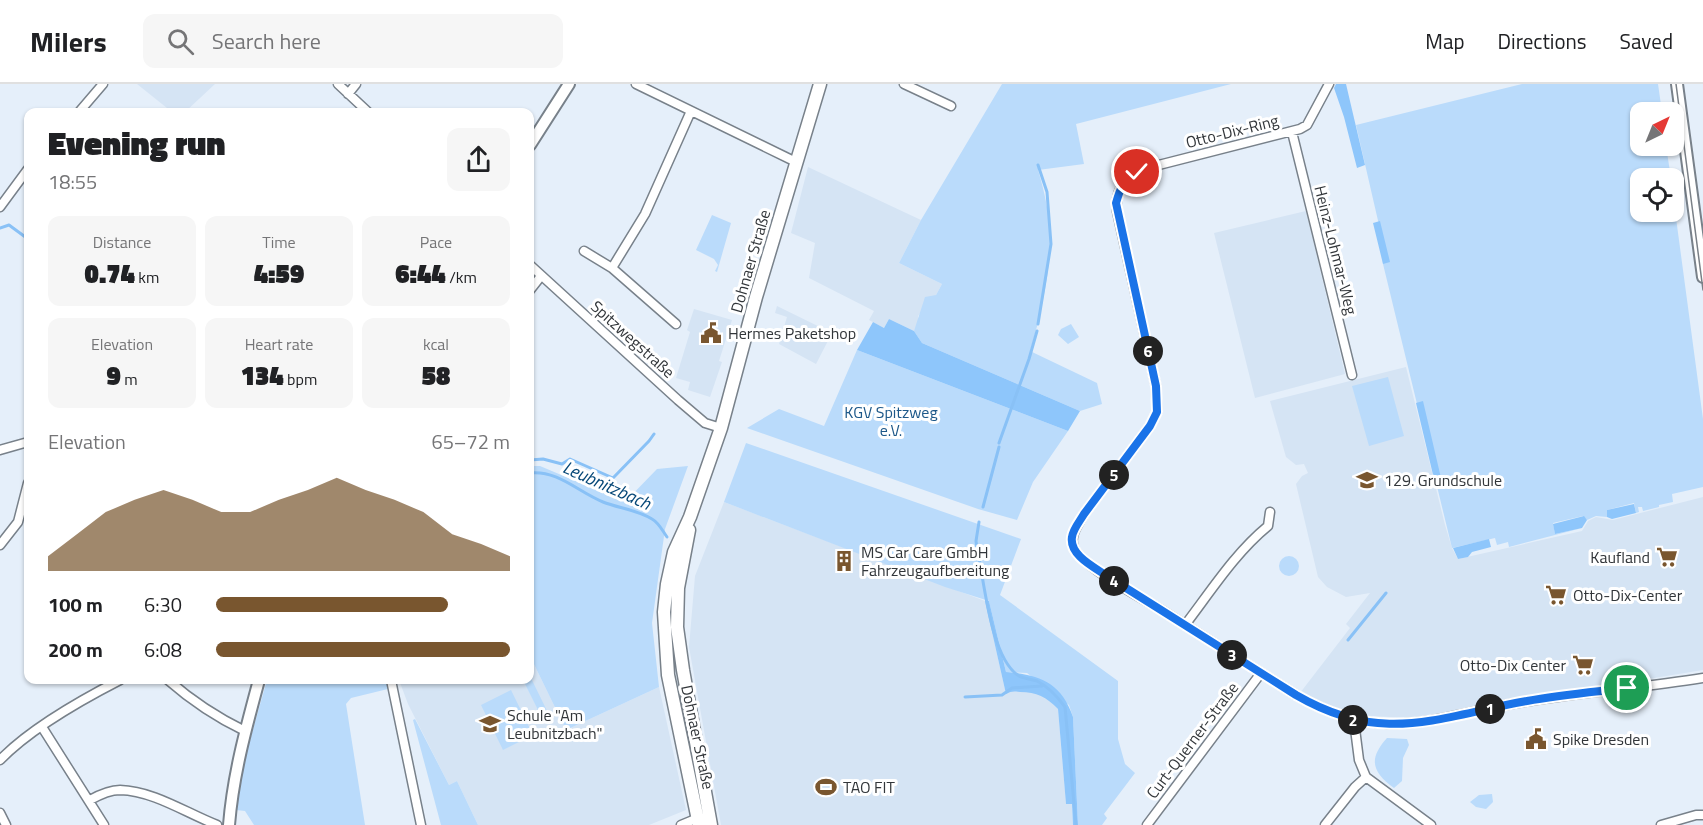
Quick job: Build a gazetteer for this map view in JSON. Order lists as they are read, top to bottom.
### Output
{
  "streets": {
    "main road": ["Dohnaer Straße"],
    "street": [
      "Otto-Dix-Ring",
      "Heinz-Lohmar-Weg",
      "Spitzwegstraße",
      "Curt-Querner-Straße"
    ]
  },
  "crossings": [
    ["Otto-Dix-Ring", "Heinz-Lohmar-Weg"],
    ["Otto-Dix-Ring", "Curt-Querner-Straße"],
    ["Dohnaer Straße", "Spitzwegstraße"]
  ],
  "water": ["Leubnitzbach"],
  "parks": ["KGV Spitzweg e.V."],
  "places": {
    "public building": ["Hermes Paketshop", "Spike Dresden"],
    "school or university": ["129. Grundschule", "Schule \"Am Leubnitzbach\""],
    "supermarket": ["Kaufland", "Otto-Dix-Center", "Otto-Dix Center"],
    "building": ["MS Car Care GmbH Fahrzeugaufbereitung"],
    "sports": ["TAO FIT"]
  },
  "north": "top right",
  "page": {
    "header": "Milers",
    "search": "Search here",
    "nav": ["Map", "Directions", "Saved"],
    "heading": ["Evening run", "18:55"],
    "stats": [
      ["Distance", "0.74 km"],
      ["Time", "4:59"],
      ["Pace", "6:44 /km"],
      ["Elevation", "9 m"],
      ["Heart rate", "134 bpm"],
      ["kcal", "58"]
    ],
    "pins": [
      "6",
      "5",
      "4",
      "3",
      "1",
      "2"
    ],
    "chart": ["Elevation", "65–72 m"],
    "list": [
      {
        "name": "100 m",
        "note": "6:30"
      },
      {
        "name": "200 m",
        "note": "6:08"
      }
    ]
  }
}
